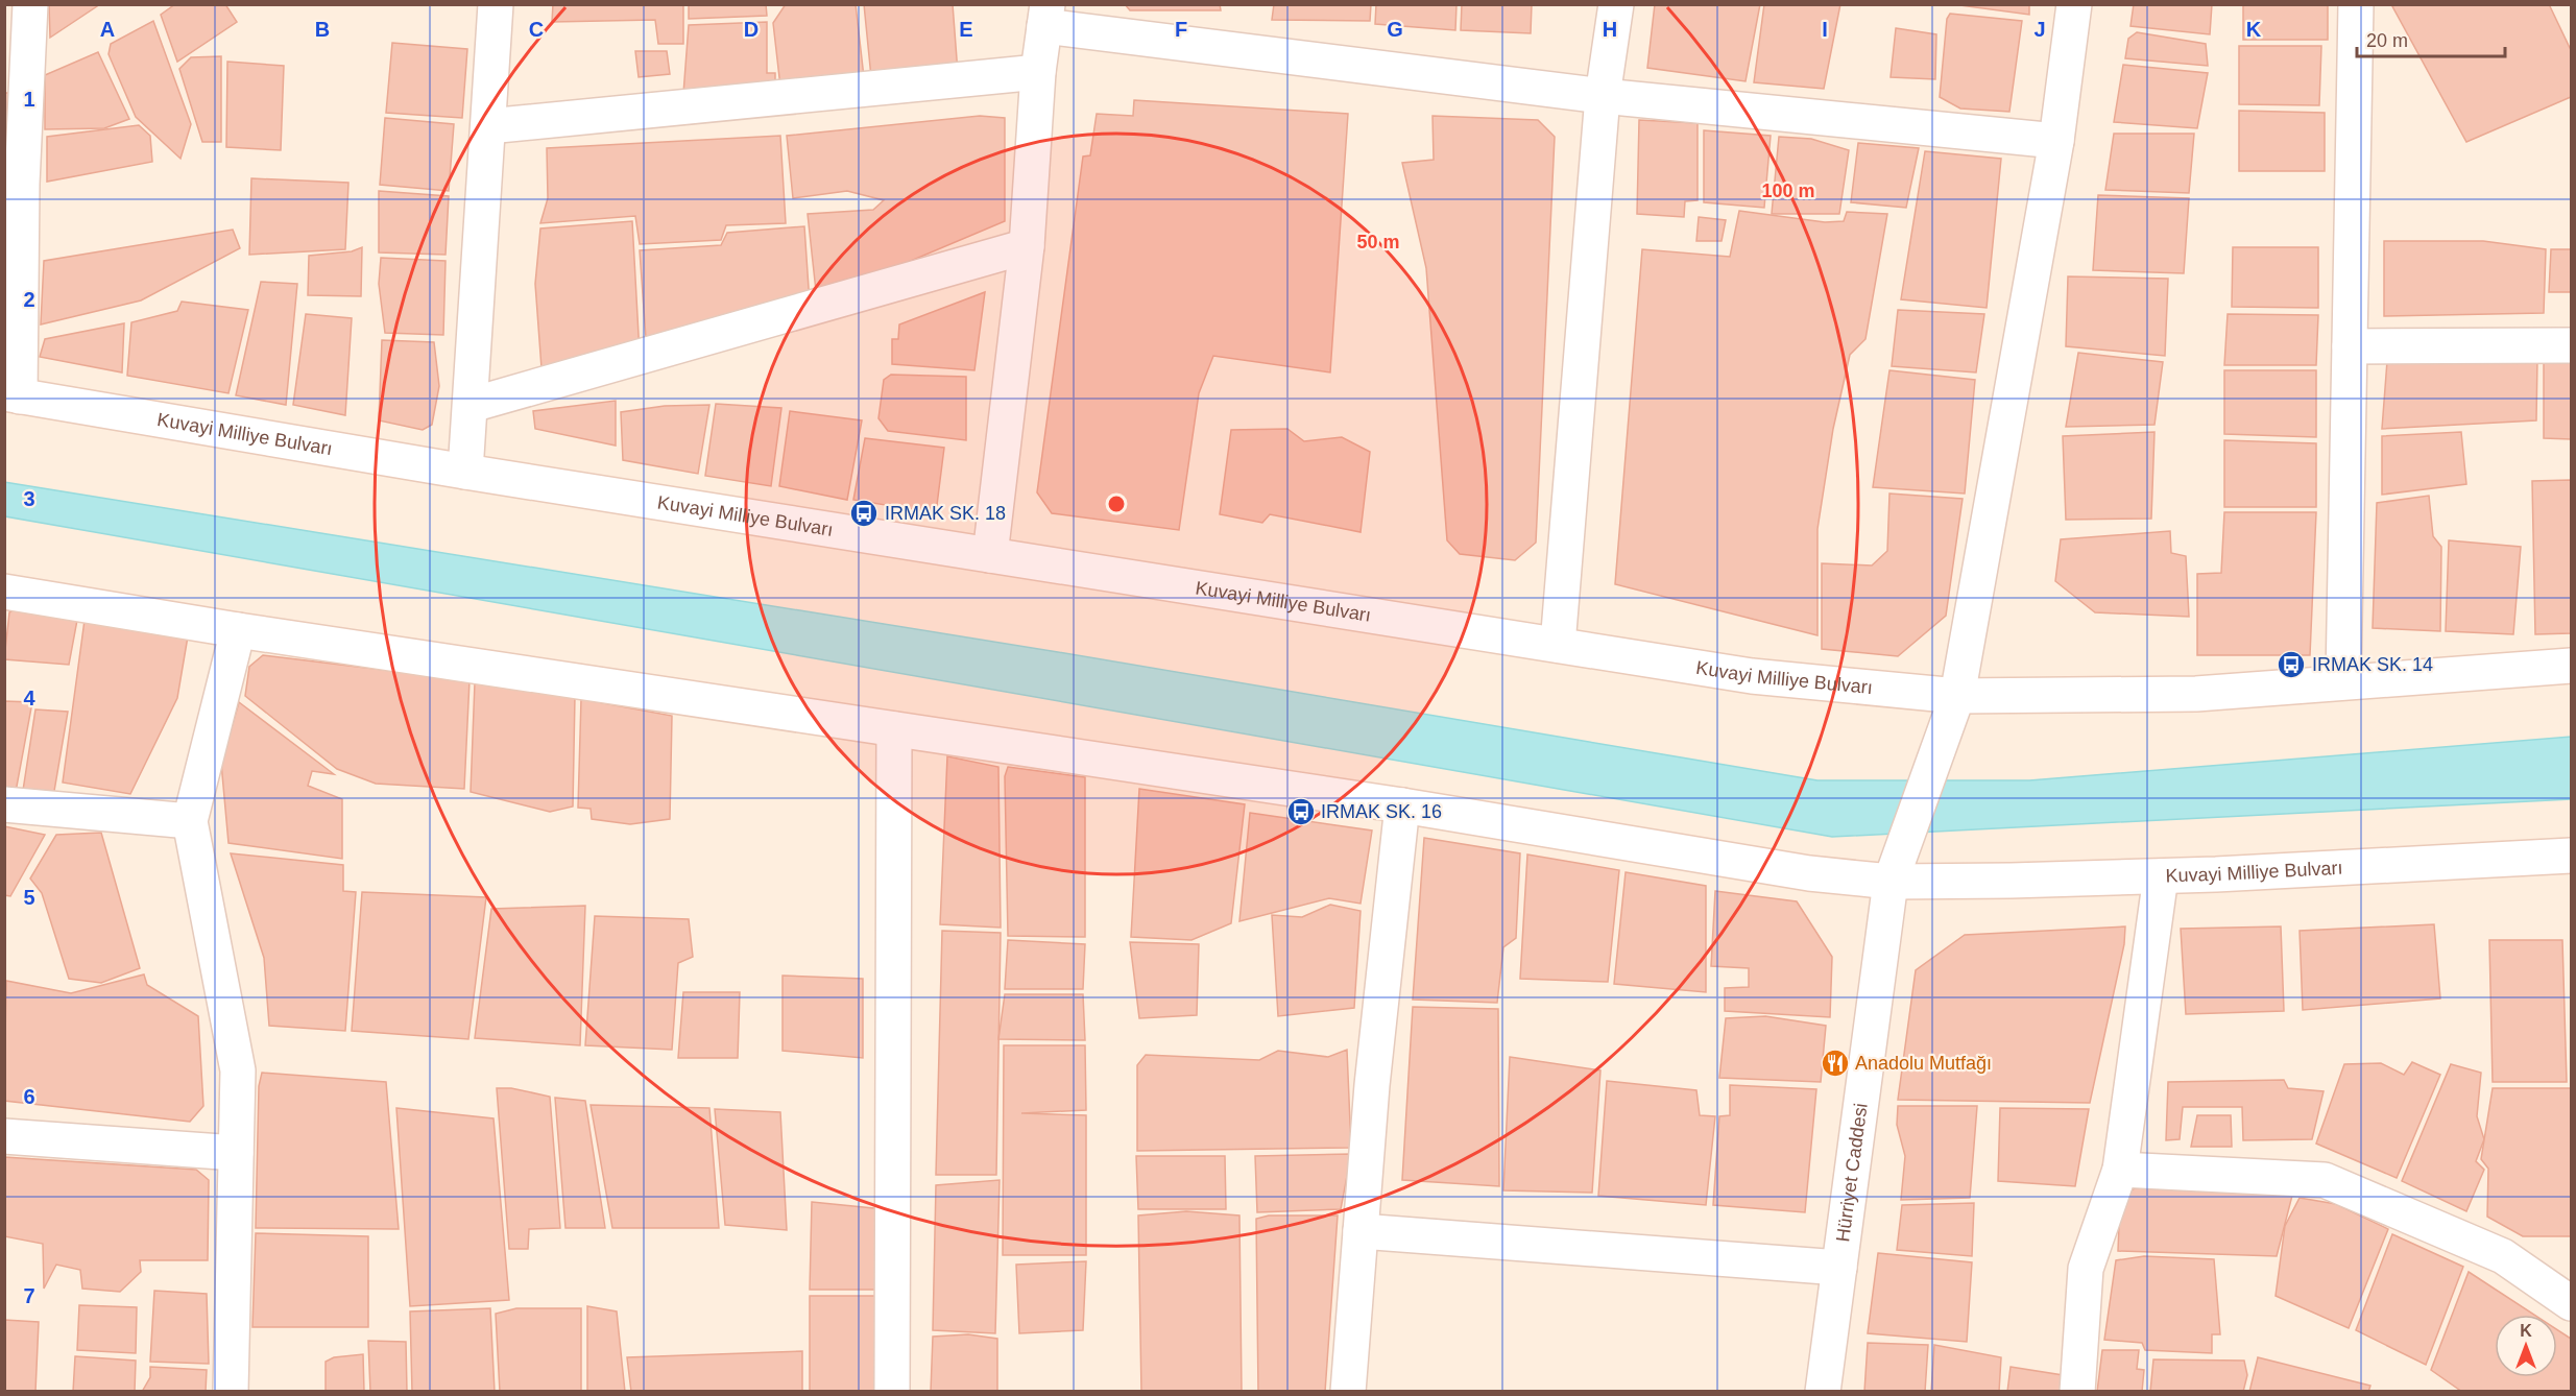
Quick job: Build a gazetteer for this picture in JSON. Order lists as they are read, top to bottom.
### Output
{
  "streets": {
    "street": ["Kuvayi Milliye Bulvarı", "Hürriyet Caddesi"]
  },
  "crossings": [
    ["Kuvayi Milliye Bulvarı", "Hürriyet Caddesi"]
  ],
  "places": {
    "bus stop": ["IRMAK SK. 18", "IRMAK SK. 14", "IRMAK SK. 16"],
    "restaurant": ["Anadolu Mutfağı"]
  },
  "scale_bar": "20 m",
  "north": "top",
  "grid": {
    "columns": [
      "A",
      "B",
      "C",
      "D",
      "E",
      "F",
      "G",
      "H",
      "I",
      "J",
      "K"
    ],
    "rows": [
      "1",
      "2",
      "3",
      "4",
      "5",
      "6",
      "7"
    ]
  },
  "rings": ["100 m", "50 m"]
}
